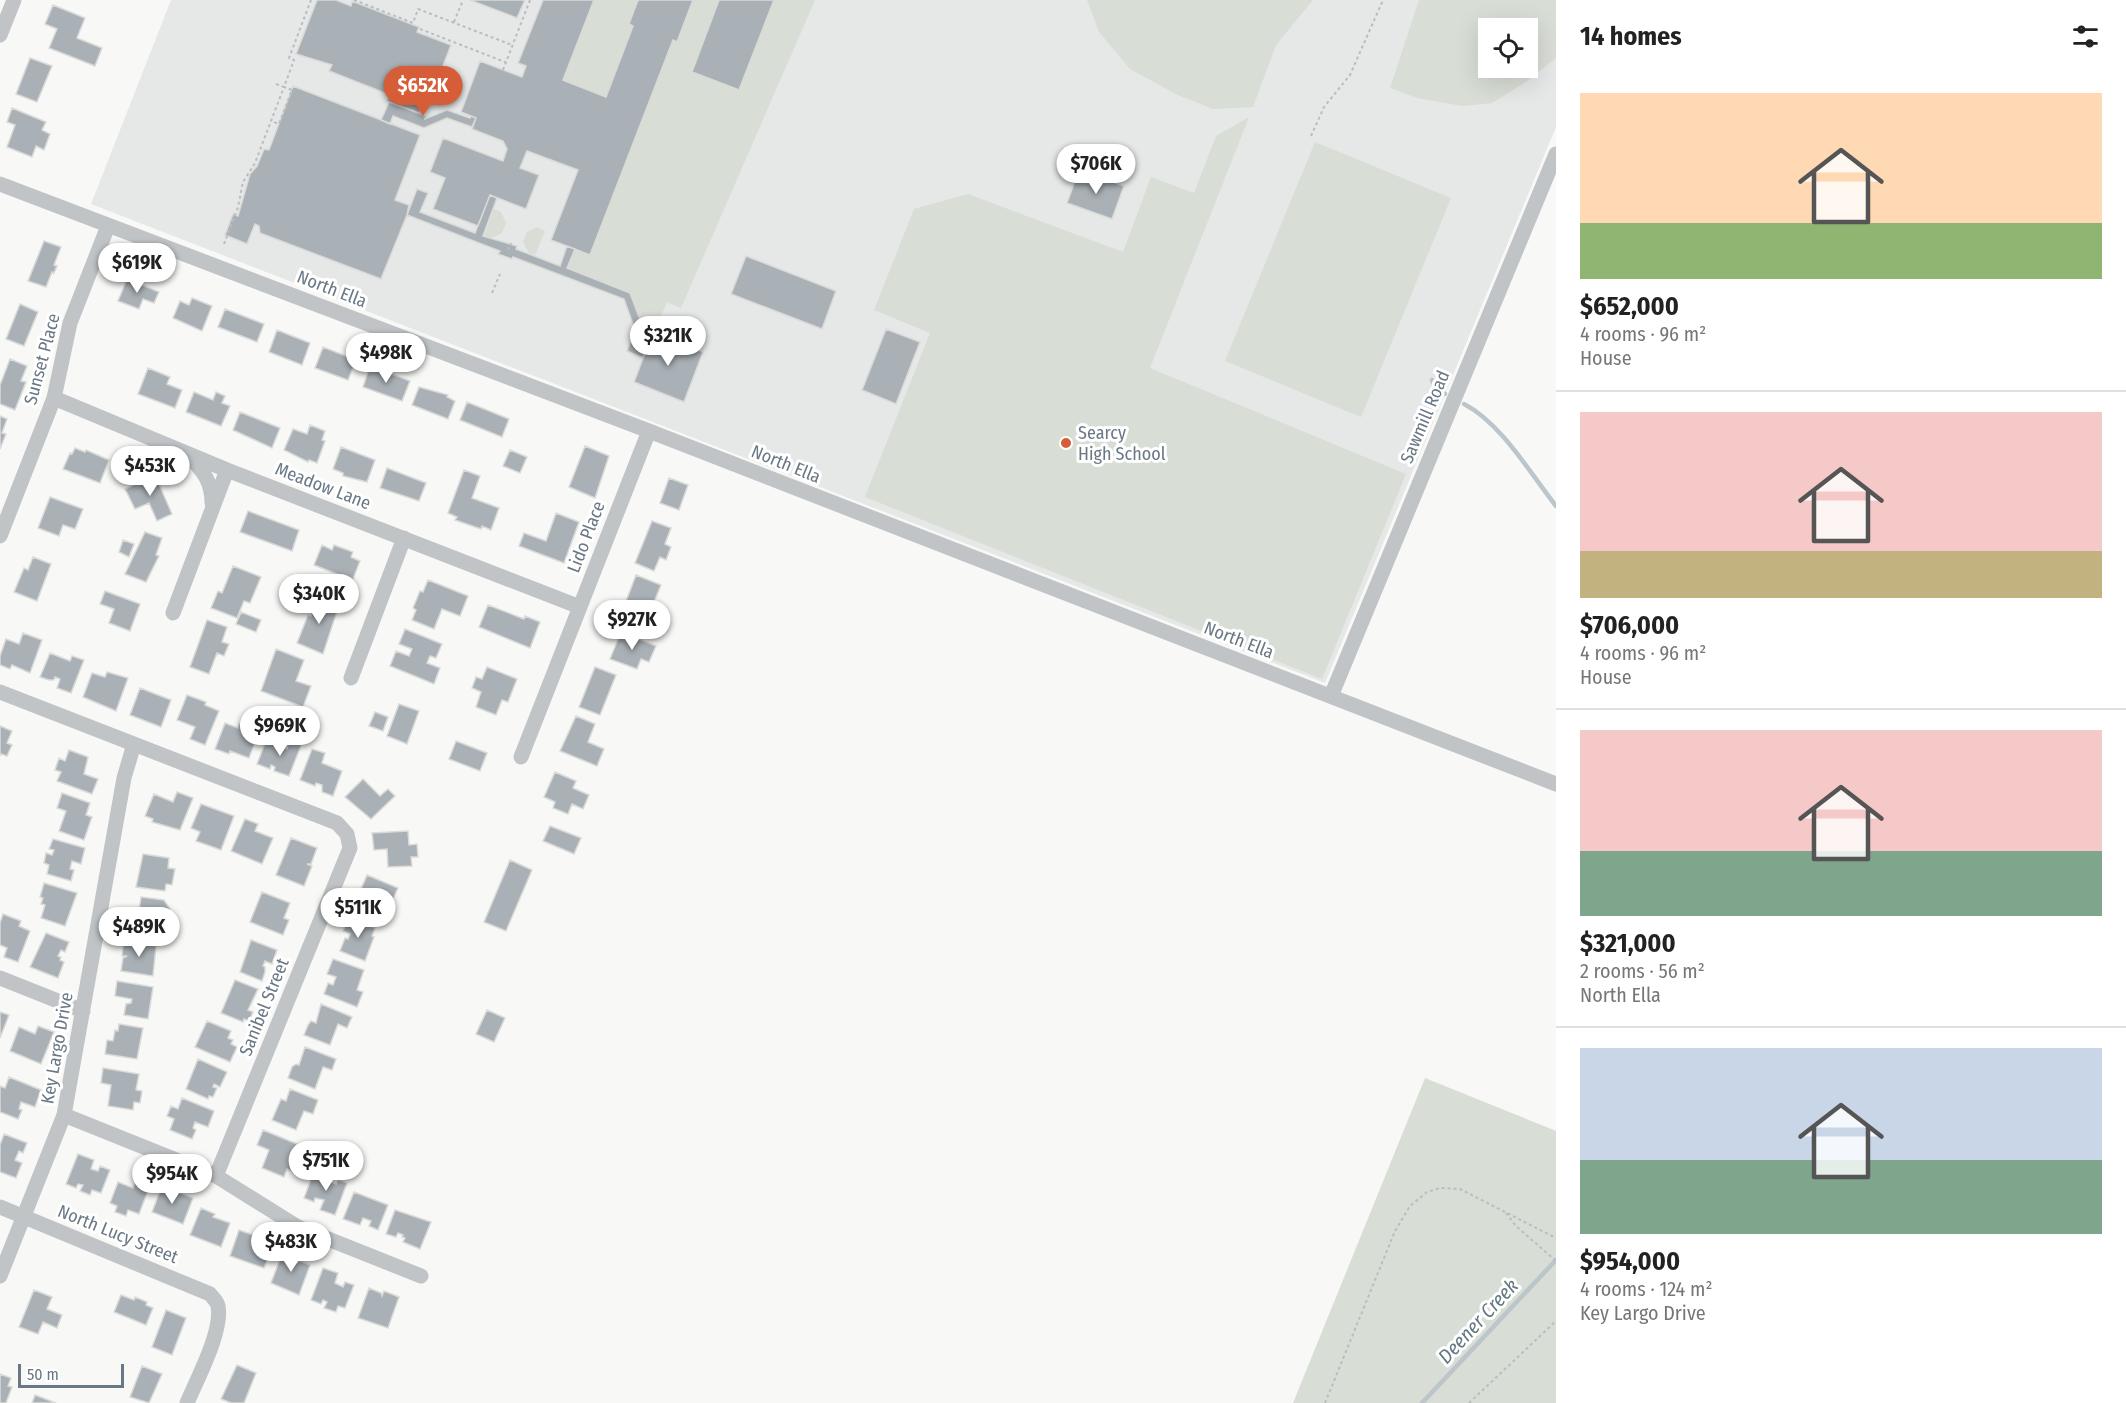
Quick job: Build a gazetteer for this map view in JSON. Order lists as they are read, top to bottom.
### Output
{
  "streets": {
    "street": [
      "North Ella",
      "Sunset Place",
      "Sawmill Road",
      "Meadow Lane",
      "Lido Place",
      "Sanibel Street",
      "Key Largo Drive",
      "North Lucy Street"
    ]
  },
  "crossings": [
    ["North Ella", "Sunset Place"],
    ["North Ella", "Sawmill Road"],
    ["North Ella", "Lido Place"],
    ["Sunset Place", "Meadow Lane"],
    ["Meadow Lane", "Lido Place"],
    ["Sanibel Street", "Key Largo Drive"]
  ],
  "water": ["Deener Creek"],
  "places": ["Searcy High School"],
  "scale_bar": "50 m",
  "page": {
    "heading": "14 homes",
    "price": [
      "$652K",
      "$706K",
      "$619K",
      "$321K",
      "$498K",
      "$453K",
      "$340K",
      "$927K",
      "$969K",
      "$511K",
      "$489K",
      "$751K",
      "$954K",
      "$483K"
    ],
    "list": [
      {
        "name": "$652,000",
        "note": "4 rooms · 96 m² · House"
      },
      {
        "name": "$706,000",
        "note": "4 rooms · 96 m² · House"
      },
      {
        "name": "$321,000",
        "note": "2 rooms · 56 m² · North Ella"
      },
      {
        "name": "$954,000",
        "note": "4 rooms · 124 m² · Key Largo Drive"
      }
    ],
    "scale": "50 m"
  }
}
